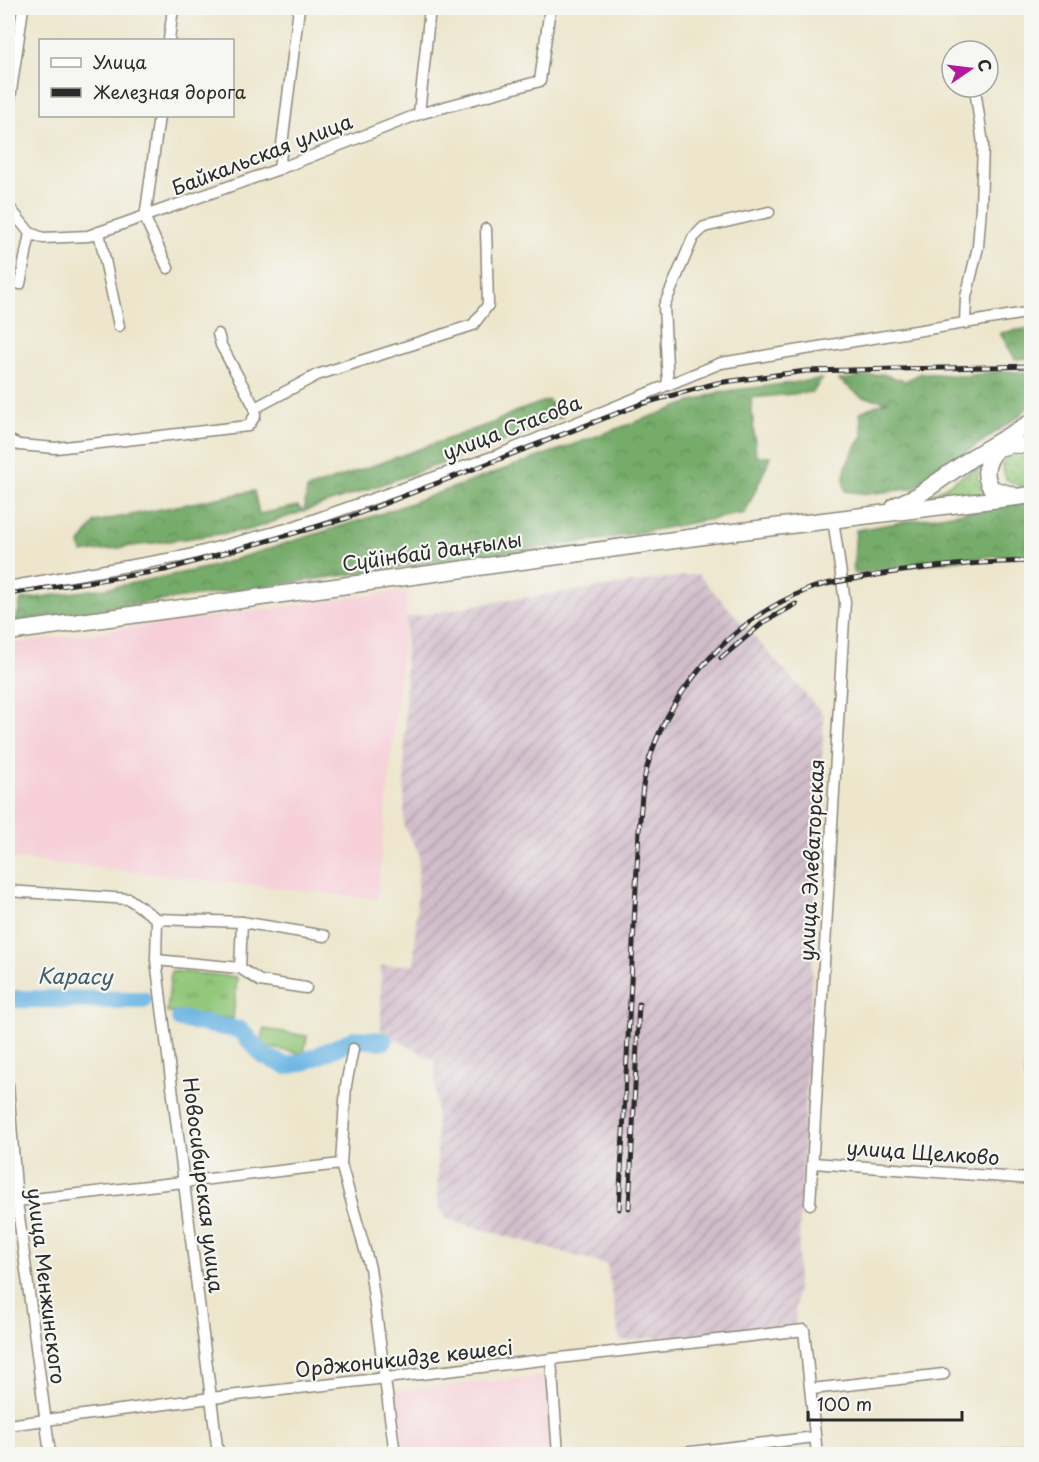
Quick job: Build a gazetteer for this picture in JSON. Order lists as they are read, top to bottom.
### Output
{
  "streets": {
    "main road": ["Сүйінбай даңғылы"],
    "street": [
      "Байкальская улица",
      "улица Стасова",
      "улица Элеваторская",
      "улица Щелково",
      "Новосибирская улица",
      "улица Менжинского",
      "Орджоникидзе көшесі"
    ]
  },
  "crossings": [
    ["Сүйінбай даңғылы", "улица Элеваторская"],
    ["улица Элеваторская", "улица Щелково"],
    ["Новосибирская улица", "Орджоникидзе көшесі"],
    ["улица Менжинского", "Орджоникидзе көшесі"]
  ],
  "water": ["Карасу"],
  "legend": ["Улица", "Железная дорога"],
  "scale_bar": "100 m",
  "north": "right"
}
